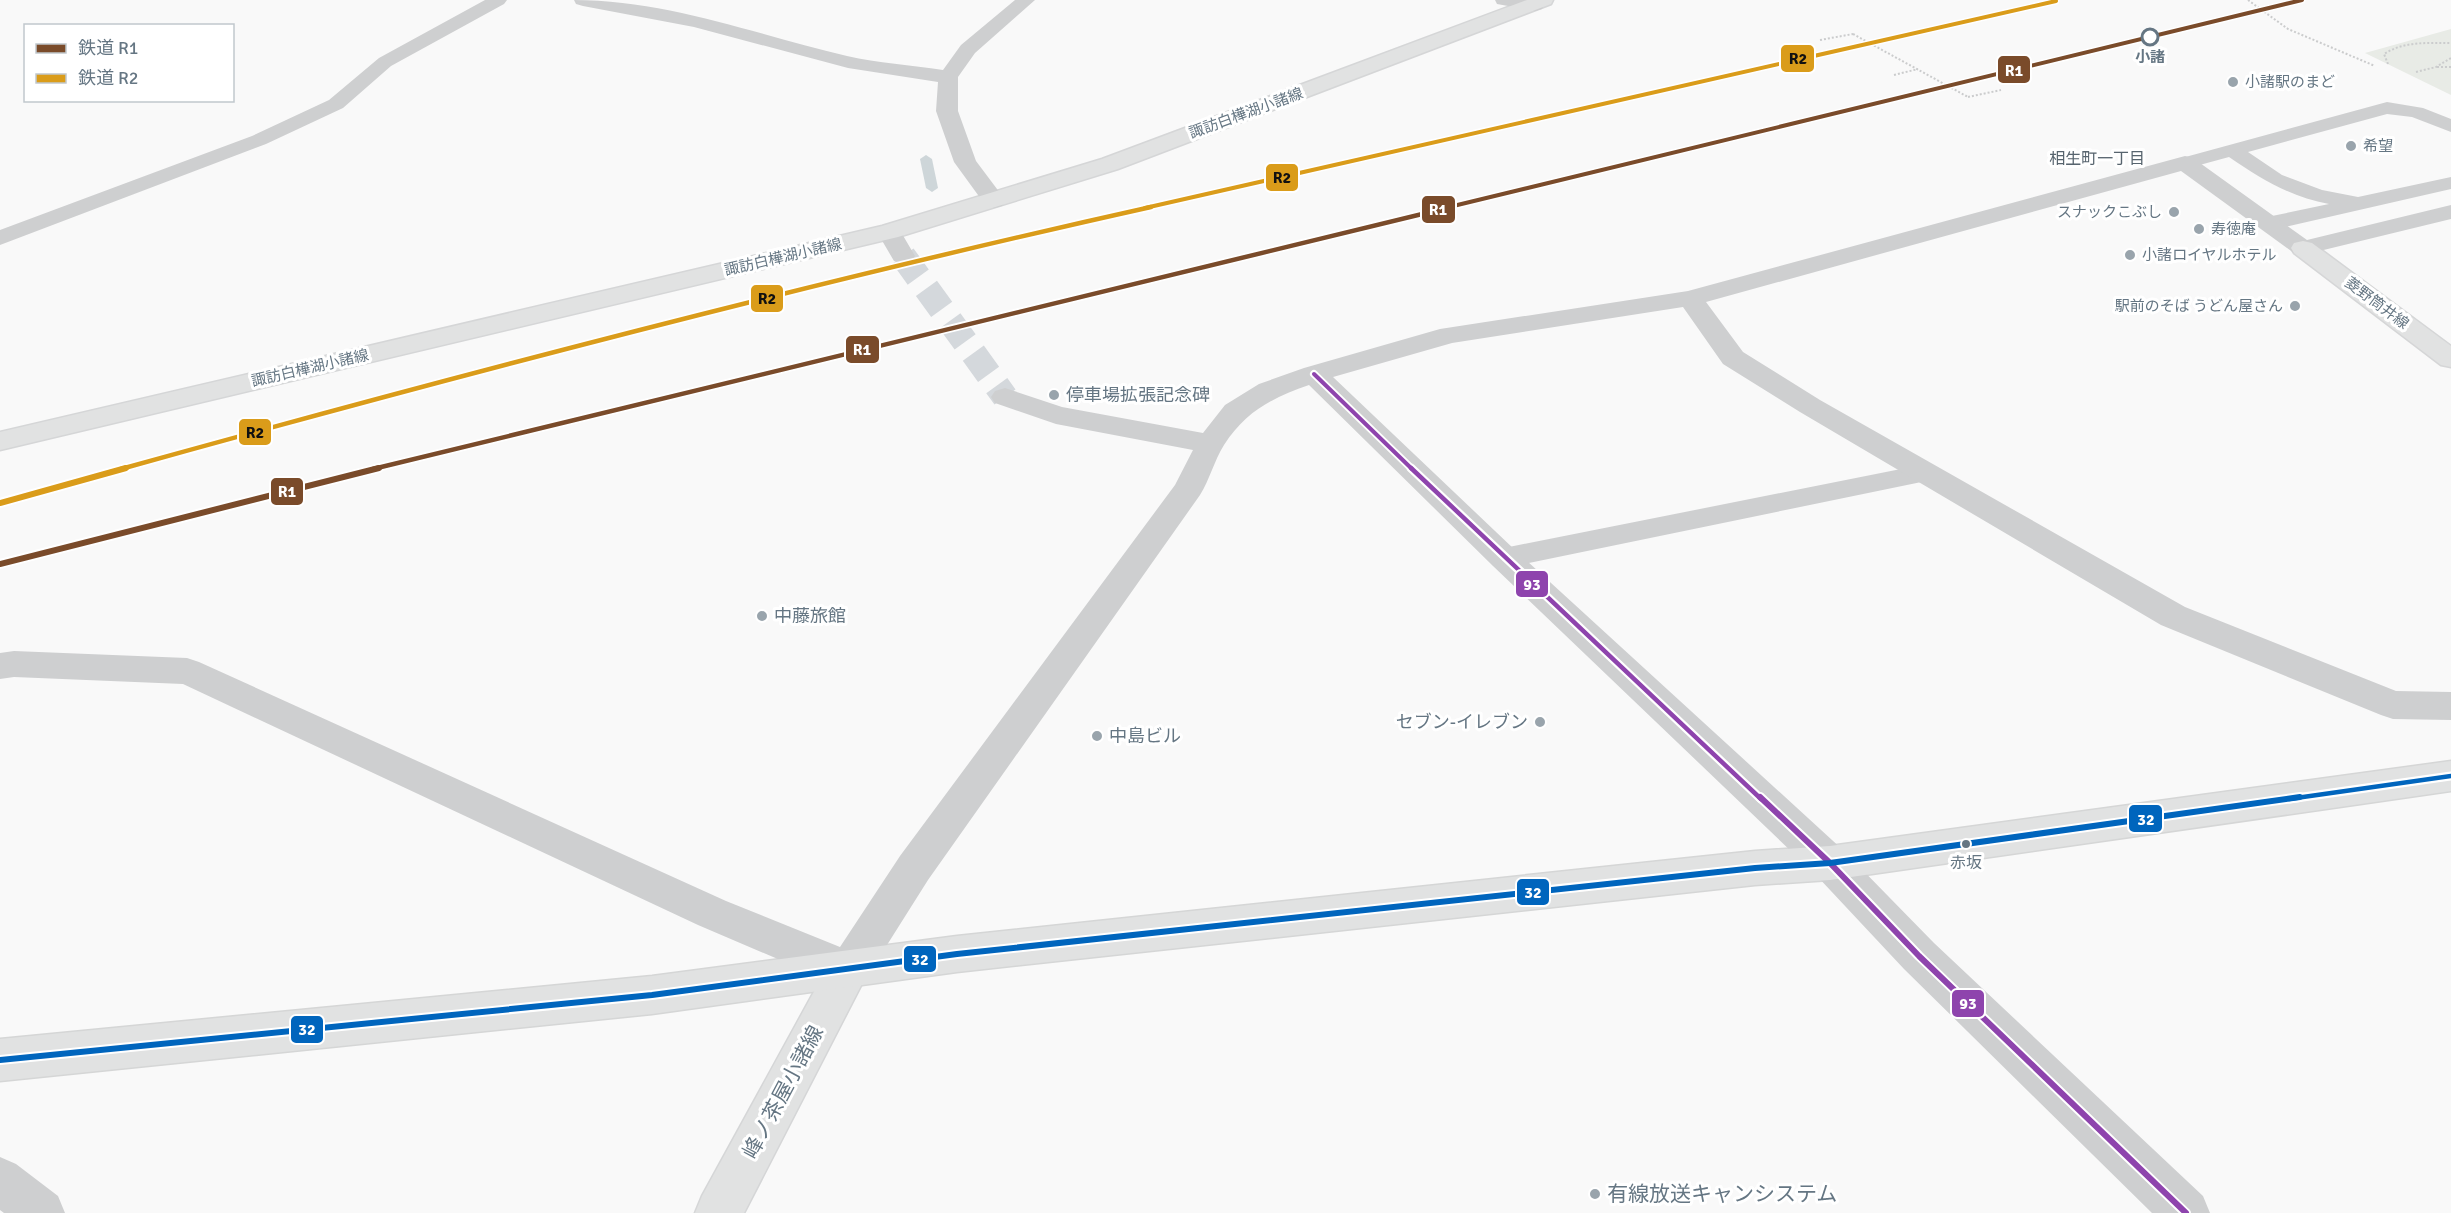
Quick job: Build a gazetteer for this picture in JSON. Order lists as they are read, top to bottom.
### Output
{
  "streets": {
    "main road": ["諏訪白樺湖小諸線", "菱野筒井線", "峰ノ茶屋小諸線"]
  },
  "districts": ["相生町一丁目"],
  "places": [
    "小諸",
    "小諸駅のまど",
    "希望",
    "スナックこぶし",
    "寿徳庵",
    "小諸ロイヤルホテル",
    "駅前のそば うどん屋さん",
    "停車場拡張記念碑",
    "中藤旅館",
    "セブン-イレブン",
    "中島ビル",
    "赤坂",
    "有線放送キャンシステム"
  ],
  "lines": [
    "rail line R1",
    "rail line R2",
    "transit line 93",
    "transit line 32"
  ],
  "legend": ["鉄道 R1", "鉄道 R2"]
}
